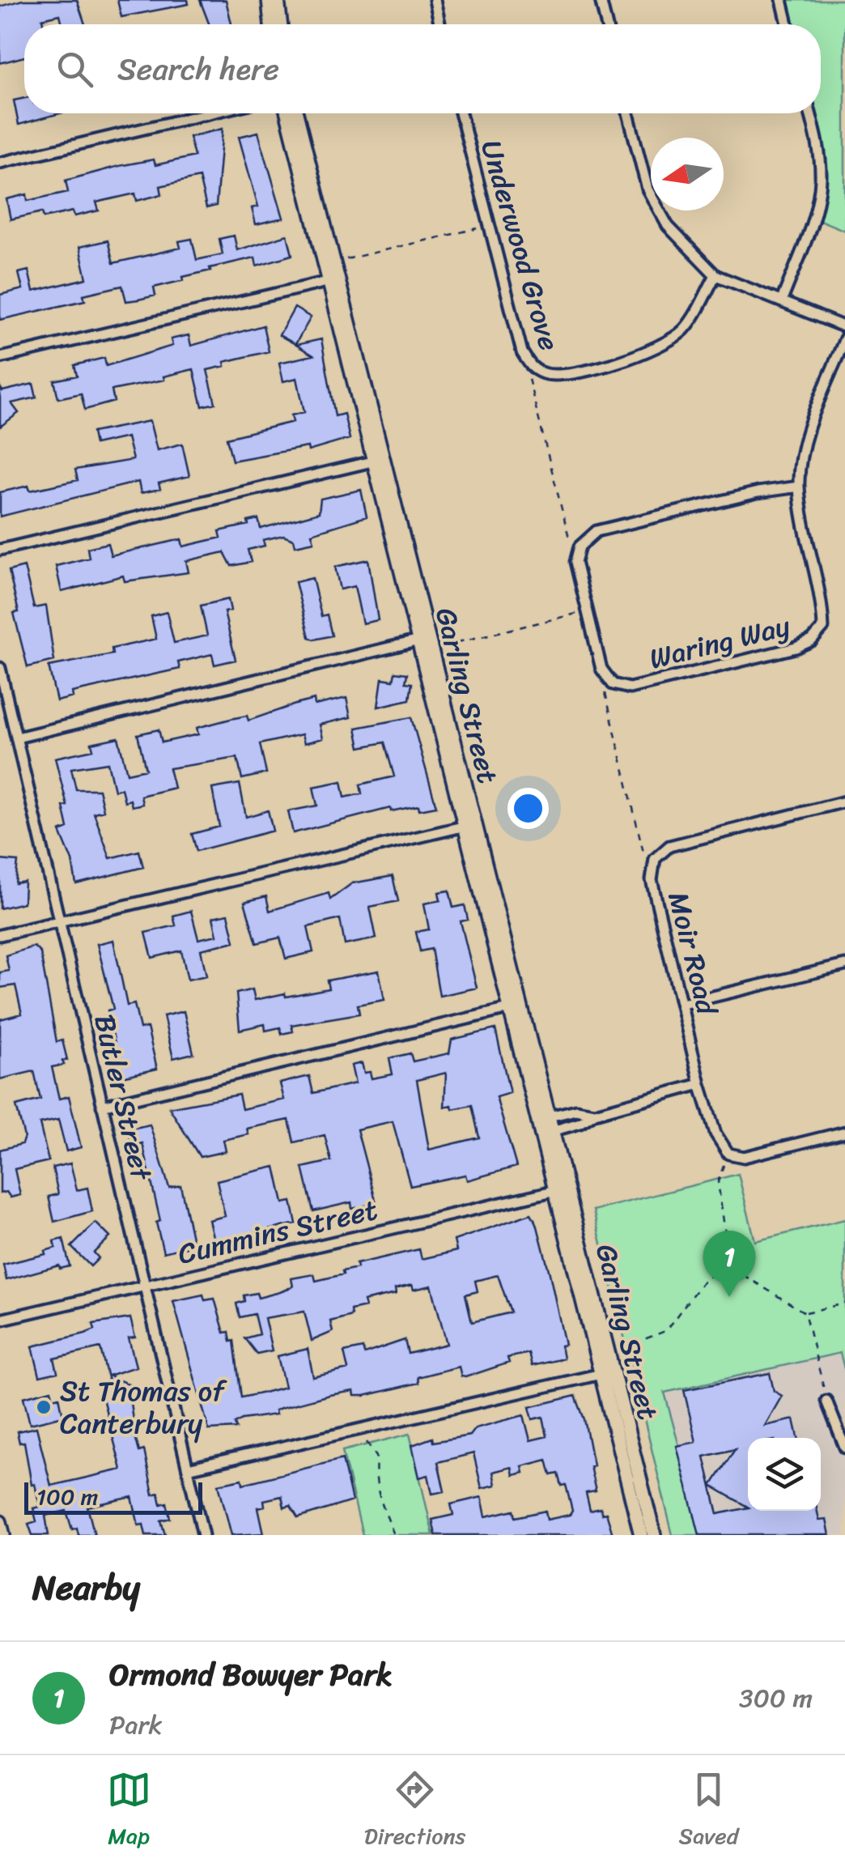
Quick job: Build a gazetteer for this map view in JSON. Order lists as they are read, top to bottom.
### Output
{
  "streets": {
    "street": [
      "Underwood Grove",
      "Waring Way",
      "Garling Street",
      "Moir Road",
      "Butler Street",
      "Cummins Street"
    ]
  },
  "crossings": [
    ["Garling Street", "Cummins Street"],
    ["Butler Street", "Cummins Street"]
  ],
  "places": ["St Thomas of Canterbury"],
  "scale_bar": "100 m",
  "north": "left",
  "page": {
    "search": "Search here",
    "pins": "1",
    "scale": "100 m",
    "heading": "Nearby",
    "list": [
      {
        "mark": "1",
        "name": "Ormond Bowyer Park",
        "note": "Park",
        "value": "300 m"
      }
    ],
    "nav": ["Map", "Directions", "Saved"]
  }
}
